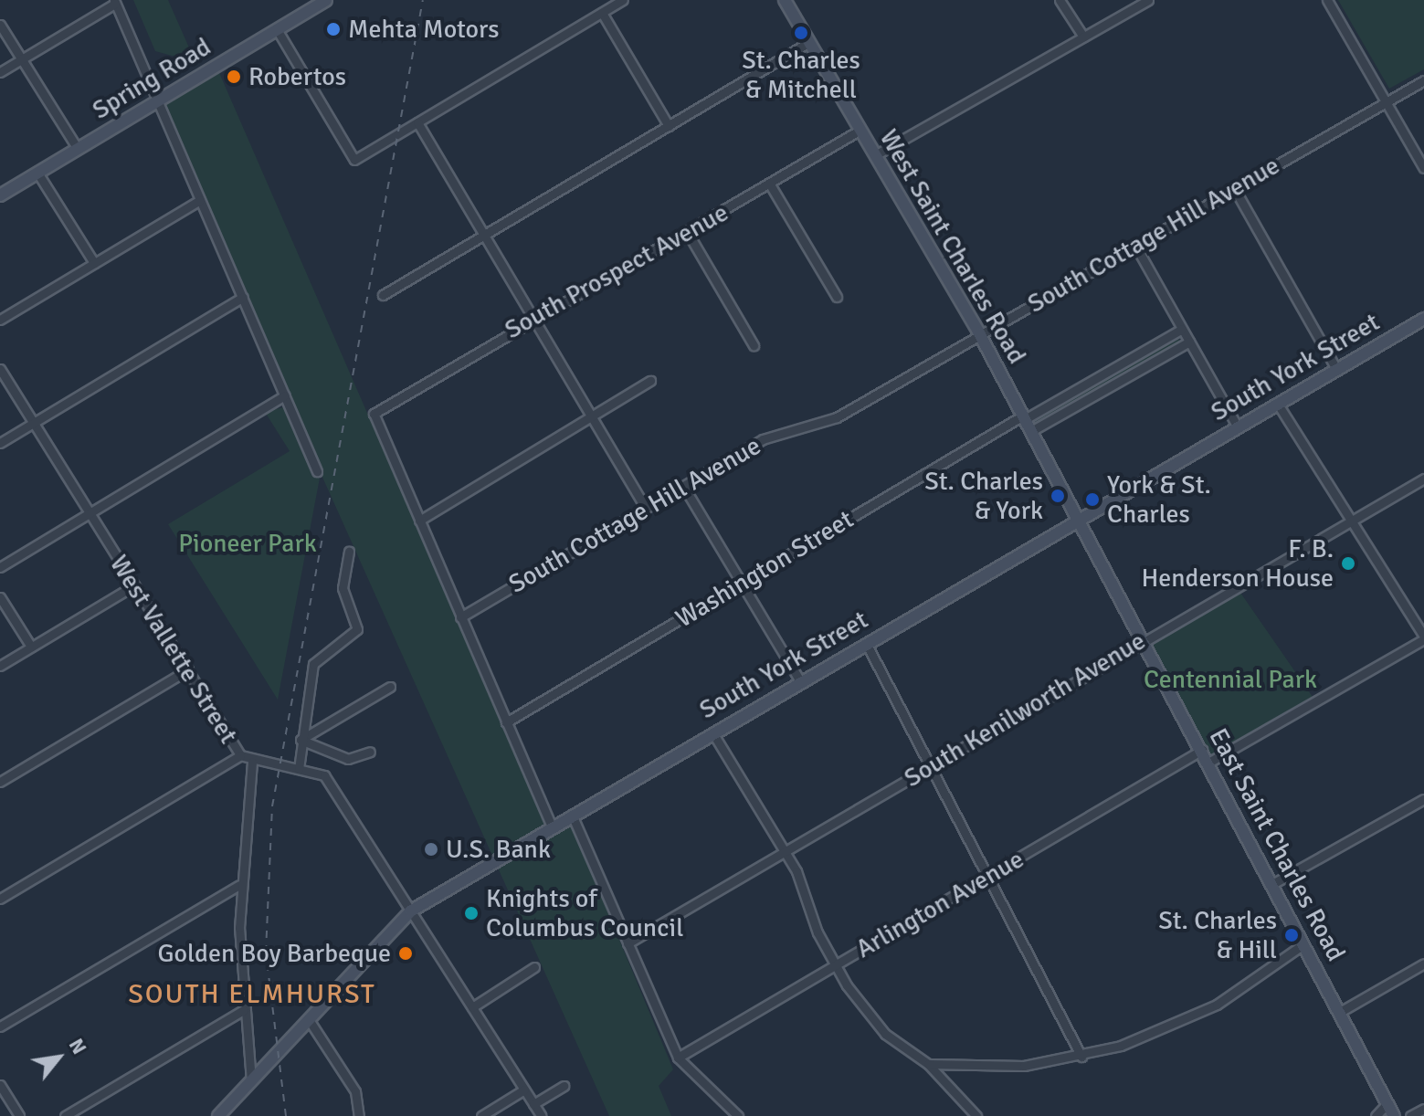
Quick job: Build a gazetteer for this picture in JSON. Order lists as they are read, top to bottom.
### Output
{
  "streets": {
    "main road": [
      "Spring Road",
      "West Saint Charles Road",
      "South York Street",
      "East Saint Charles Road"
    ],
    "street": [
      "South Cottage Hill Avenue",
      "South Prospect Avenue",
      "Washington Street",
      "West Vallette Street",
      "South Kenilworth Avenue",
      "Arlington Avenue"
    ]
  },
  "crossings": [
    ["South Cottage Hill Avenue", "West Saint Charles Road"],
    ["West Saint Charles Road", "South Prospect Avenue"],
    ["West Saint Charles Road", "South York Street"],
    ["West Saint Charles Road", "Washington Street"],
    ["West Saint Charles Road", "East Saint Charles Road"],
    ["South York Street", "West Vallette Street"],
    ["South York Street", "East Saint Charles Road"],
    ["South Kenilworth Avenue", "East Saint Charles Road"],
    ["East Saint Charles Road", "Arlington Avenue"]
  ],
  "districts": ["SOUTH ELMHURST"],
  "parks": ["Pioneer Park", "Centennial Park"],
  "places": [
    "Mehta Motors",
    "St. Charles & Mitchell",
    "Robertos",
    "St. Charles & York",
    "York & St. Charles",
    "F. B. Henderson House",
    "U.S. Bank",
    "Knights of Columbus Council",
    "St. Charles & Hill",
    "Golden Boy Barbeque"
  ],
  "north": "top right"
}
